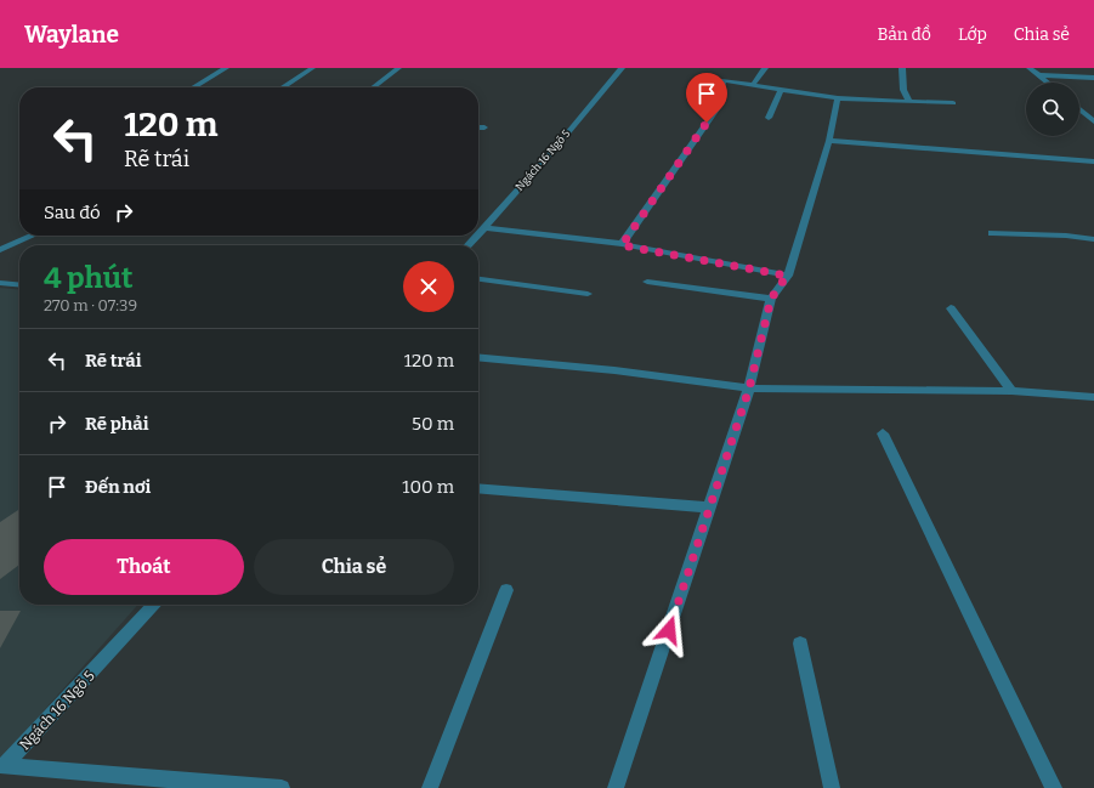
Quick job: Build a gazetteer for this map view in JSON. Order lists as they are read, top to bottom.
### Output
{
  "streets": {
    "street": ["Ngách 16 Ngõ 5"]
  },
  "page": {
    "header": "Waylane",
    "nav": ["Bản đồ", "Lớp", "Chia sẻ"],
    "turn": ["120 m", "Rẽ trái"],
    "then": "Sau đó",
    "heading": ["4 phút", "270 m · 07:39"],
    "list": [
      {
        "name": "Rẽ trái",
        "value": "120 m"
      },
      {
        "name": "Rẽ phải",
        "value": "50 m"
      },
      {
        "name": "Đến nơi",
        "value": "100 m"
      }
    ],
    "buttons": ["Thoát", "Chia sẻ"]
  }
}
